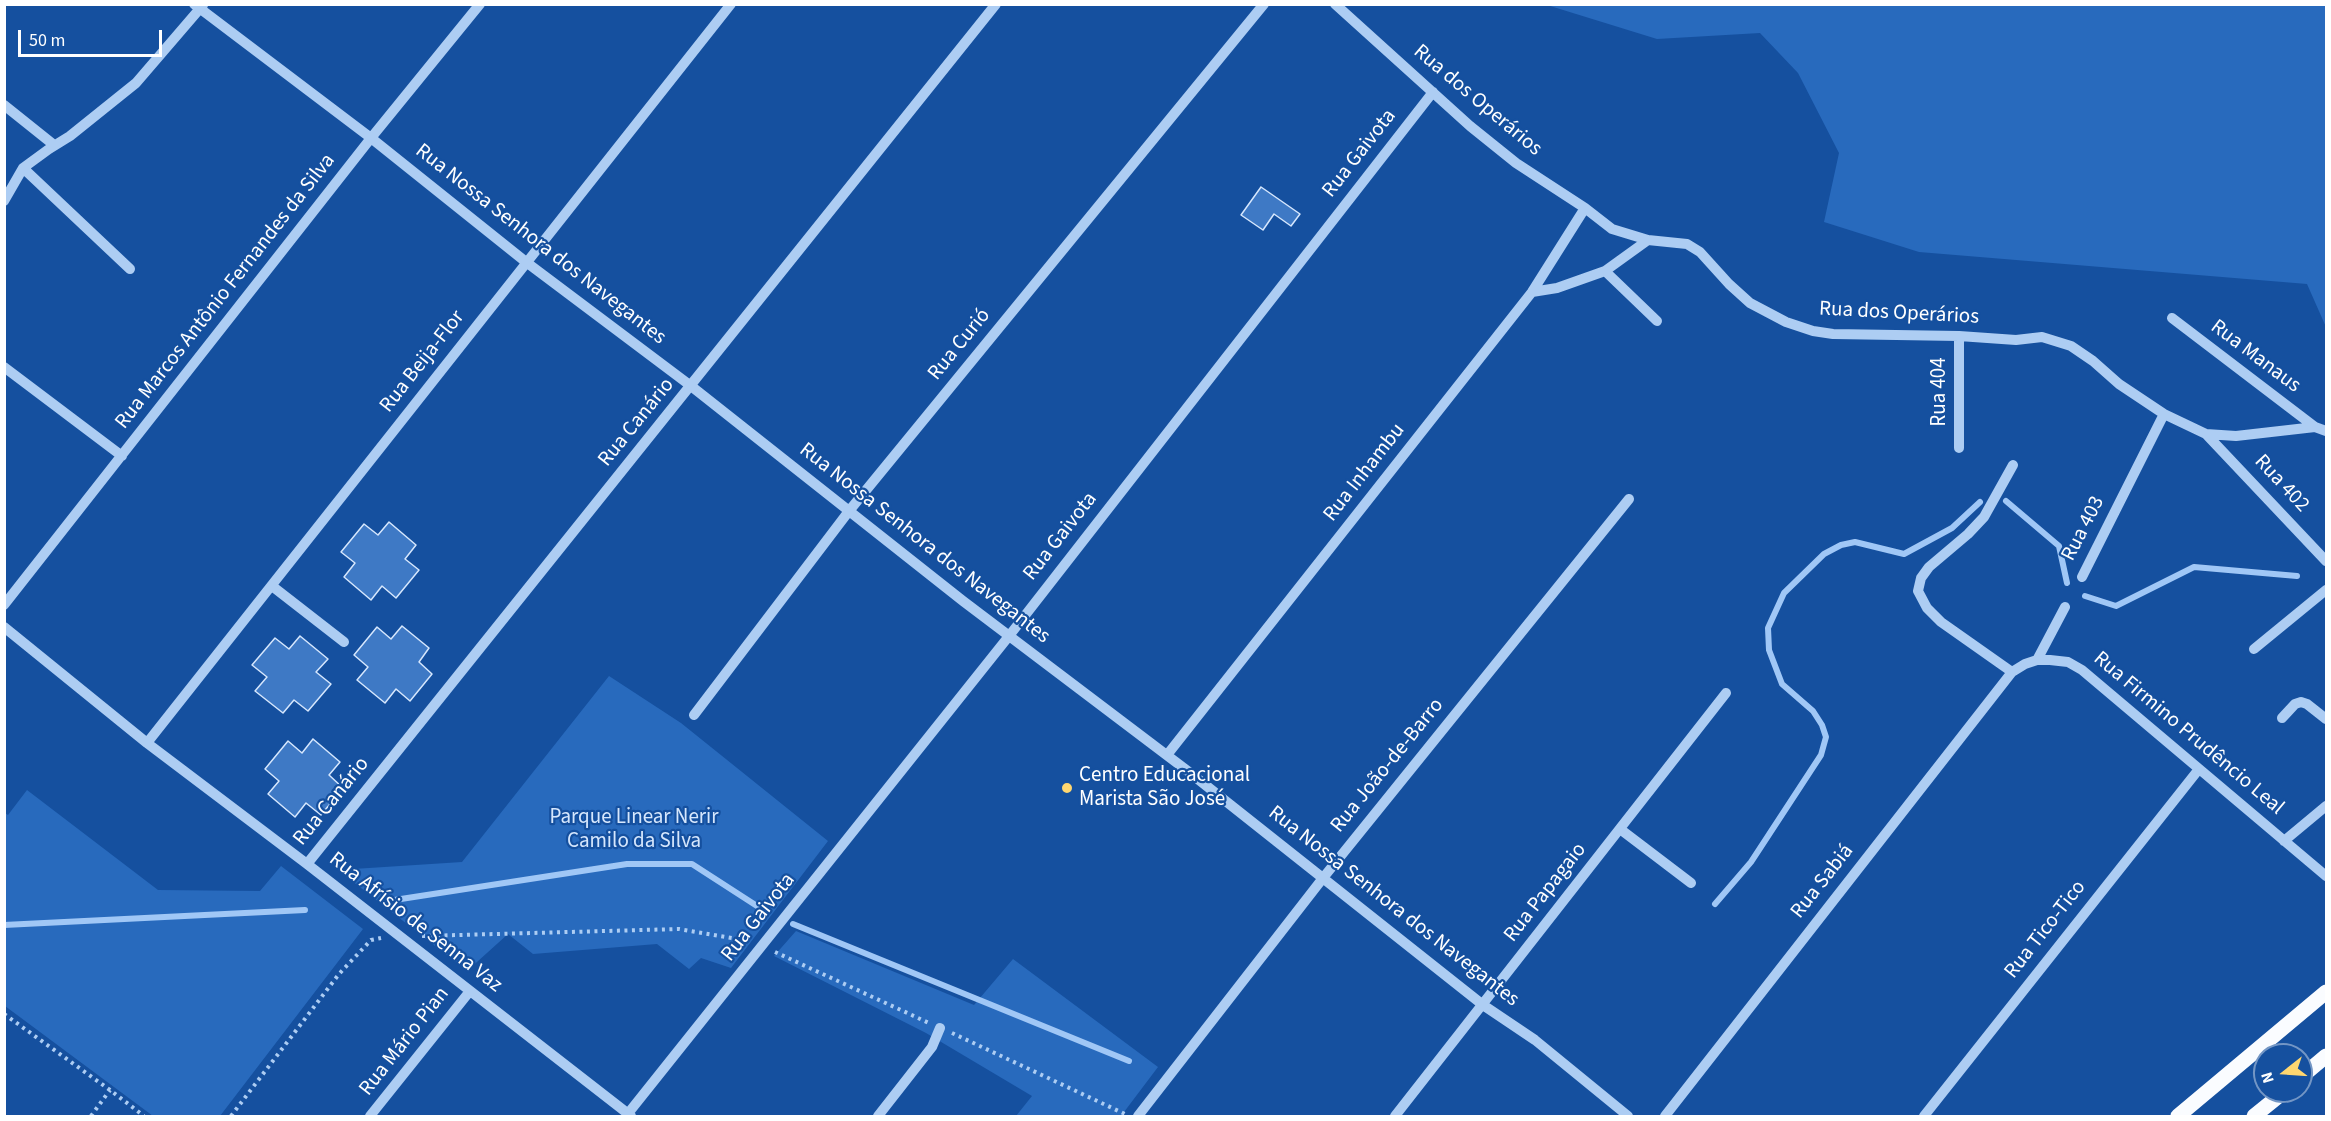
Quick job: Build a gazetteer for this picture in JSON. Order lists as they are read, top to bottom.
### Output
{
  "streets": {
    "street": [
      "Rua dos Operários",
      "Rua Gaivota",
      "Rua Nossa Senhora dos Navegantes",
      "Rua Marcos Antônio Fernandes da Silva",
      "Rua Curió",
      "Rua Manaus",
      "Rua Beija-Flor",
      "Rua 404",
      "Rua Canário",
      "Rua Inhambu",
      "Rua 402",
      "Rua 403",
      "Rua Firmino Prudêncio Leal",
      "Rua João-de-Barro",
      "Rua Sabiá",
      "Rua Papagaio",
      "Rua Afrísio de Senna Vaz",
      "Rua Tico-Tico",
      "Rua Mário Pian"
    ]
  },
  "crossings": [
    ["Rua dos Operários", "Rua Gaivota"],
    ["Rua dos Operários", "Rua Manaus"],
    ["Rua dos Operários", "Rua 404"],
    ["Rua dos Operários", "Rua Inhambu"],
    ["Rua dos Operários", "Rua 402"],
    ["Rua dos Operários", "Rua 403"],
    ["Rua Gaivota", "Rua Nossa Senhora dos Navegantes"],
    ["Rua Gaivota", "Rua Afrísio de Senna Vaz"],
    ["Rua Nossa Senhora dos Navegantes", "Rua Marcos Antônio Fernandes da Silva"],
    ["Rua Nossa Senhora dos Navegantes", "Rua Curió"],
    ["Rua Nossa Senhora dos Navegantes", "Rua Beija-Flor"],
    ["Rua Nossa Senhora dos Navegantes", "Rua Canário"],
    ["Rua Nossa Senhora dos Navegantes", "Rua Inhambu"],
    ["Rua Nossa Senhora dos Navegantes", "Rua João-de-Barro"],
    ["Rua Nossa Senhora dos Navegantes", "Rua Papagaio"],
    ["Rua Beija-Flor", "Rua Afrísio de Senna Vaz"],
    ["Rua Canário", "Rua Afrísio de Senna Vaz"],
    ["Rua Firmino Prudêncio Leal", "Rua Sabiá"],
    ["Rua Firmino Prudêncio Leal", "Rua Tico-Tico"],
    ["Rua Afrísio de Senna Vaz", "Rua Mário Pian"]
  ],
  "parks": ["Parque Linear Nerir Camilo da Silva"],
  "places": ["Centro Educacional Marista São José"],
  "scale_bar": "50 m",
  "north": "left"
}
